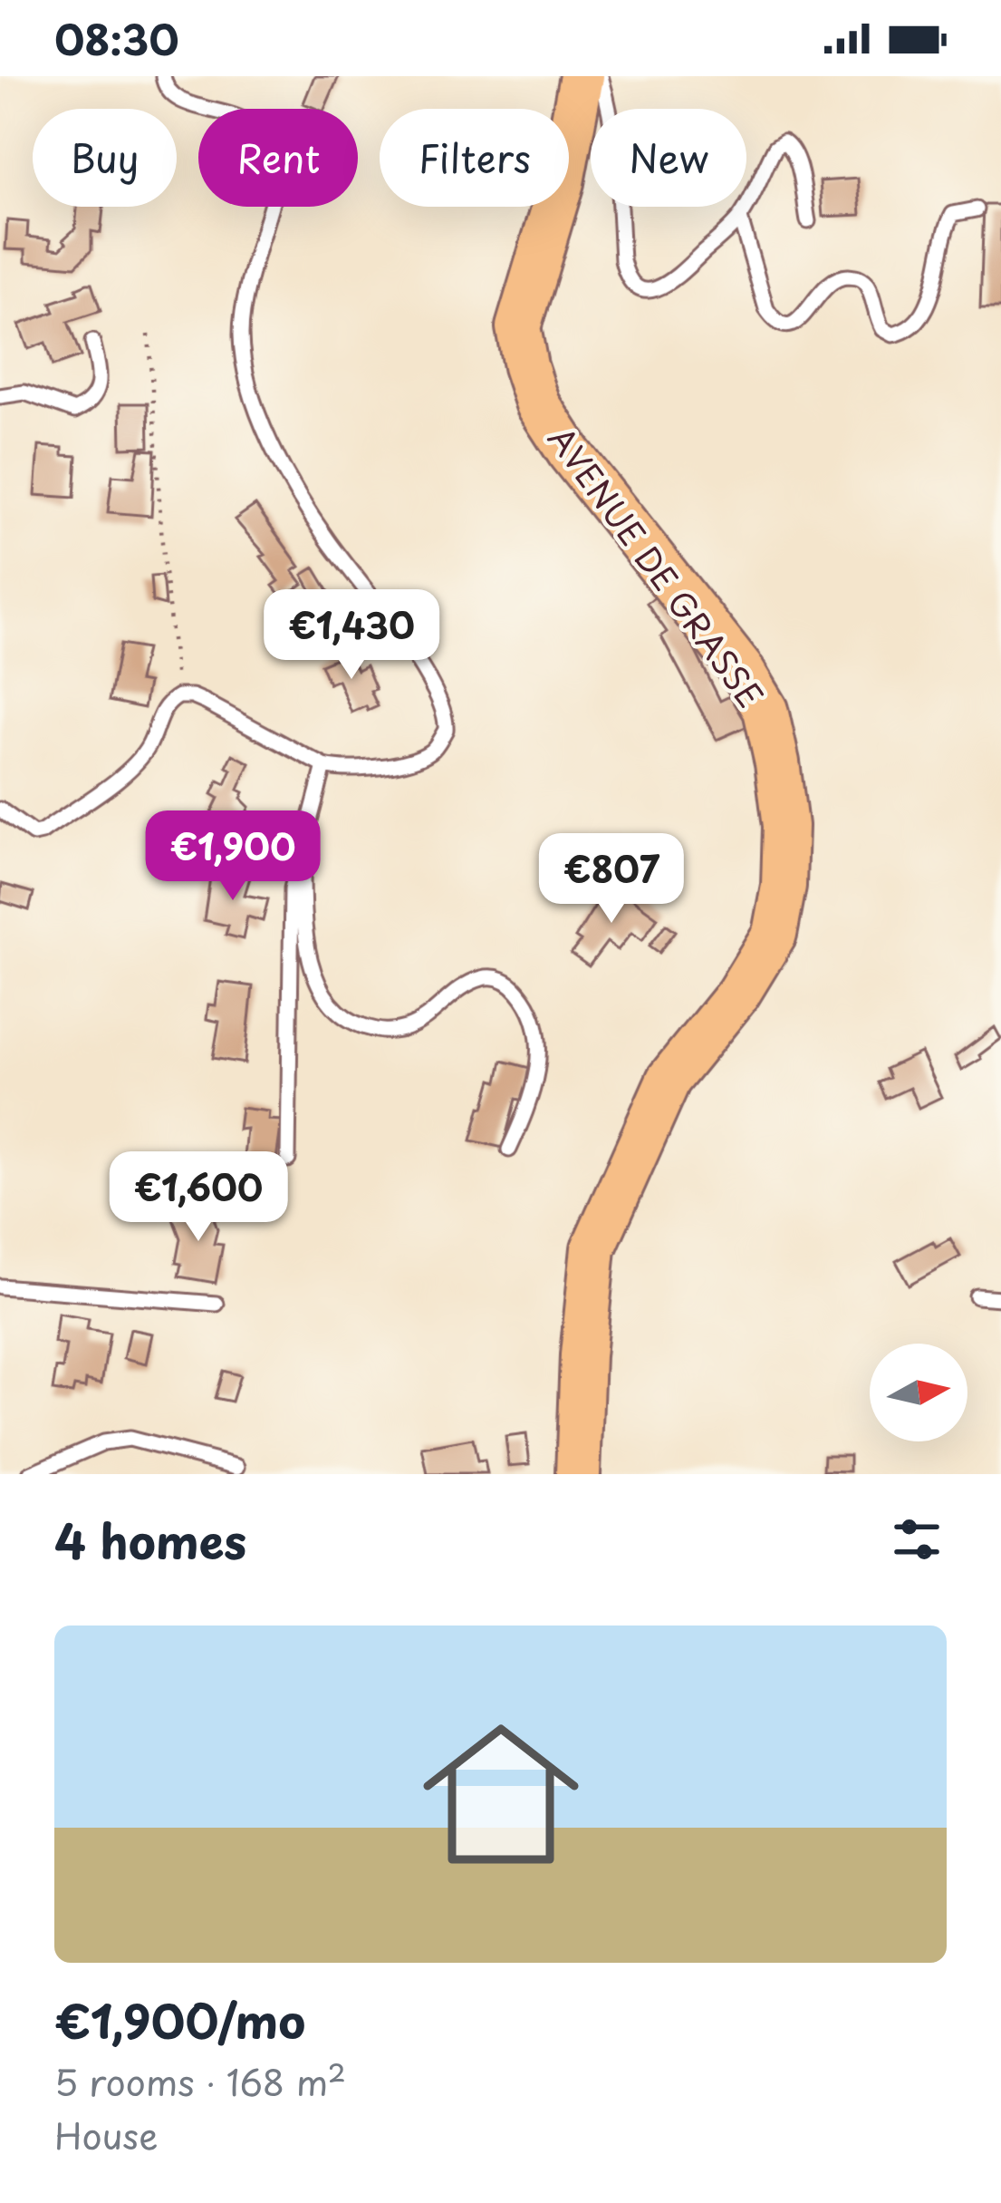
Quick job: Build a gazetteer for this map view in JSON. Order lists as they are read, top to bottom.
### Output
{
  "streets": {
    "main road": ["AVENUE DE GRASSE"]
  },
  "north": "right",
  "page": {
    "status": "08:30",
    "chip": [
      "Buy",
      "Rent",
      "Filters",
      "New"
    ],
    "price": [
      "€1,430",
      "€1,900",
      "€807",
      "€1,600"
    ],
    "heading": "4 homes",
    "list": [
      {
        "name": "€1,900/mo",
        "note": "5 rooms · 168 m² · House"
      }
    ]
  }
}
